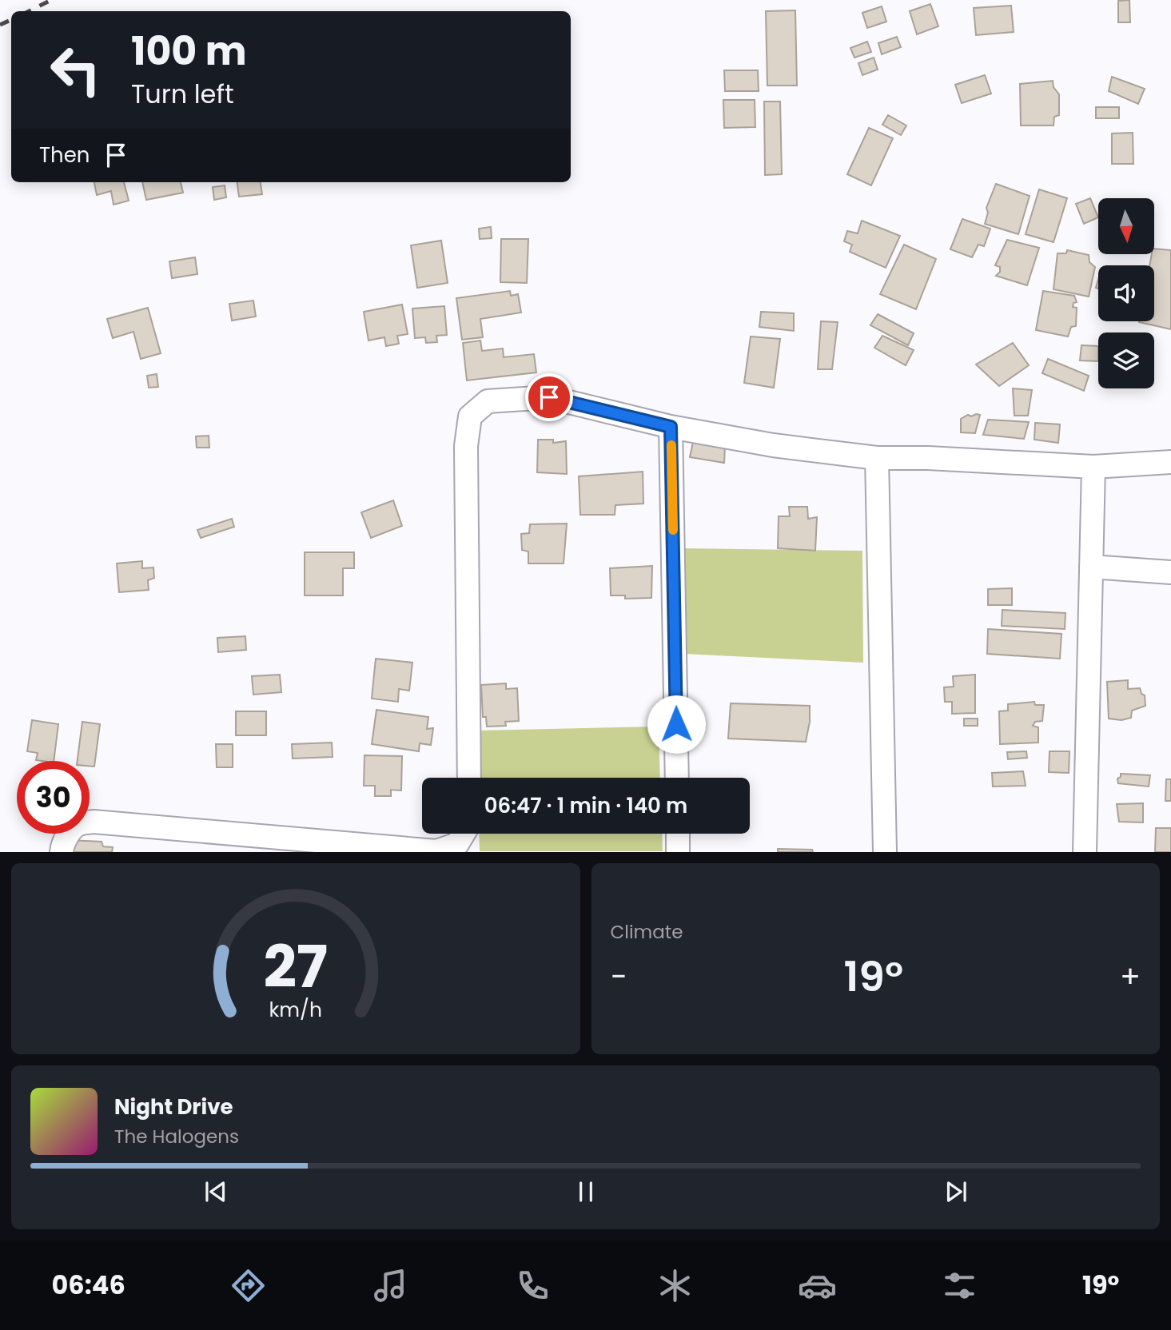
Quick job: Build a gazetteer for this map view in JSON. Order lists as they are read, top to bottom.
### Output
{
  "north": "bottom",
  "page": {
    "turn": ["100 m", "Turn left"],
    "then": "Then",
    "limit": "30",
    "trip": "06:47 · 1 min · 140 m",
    "tile": "Climate",
    "heat": ["−", "19°", "+"],
    "song": ["Night Drive", "The Halogens"],
    "tabs": ["06:46", "19°"],
    "gauge": ["27", "km/h"]
  }
}
